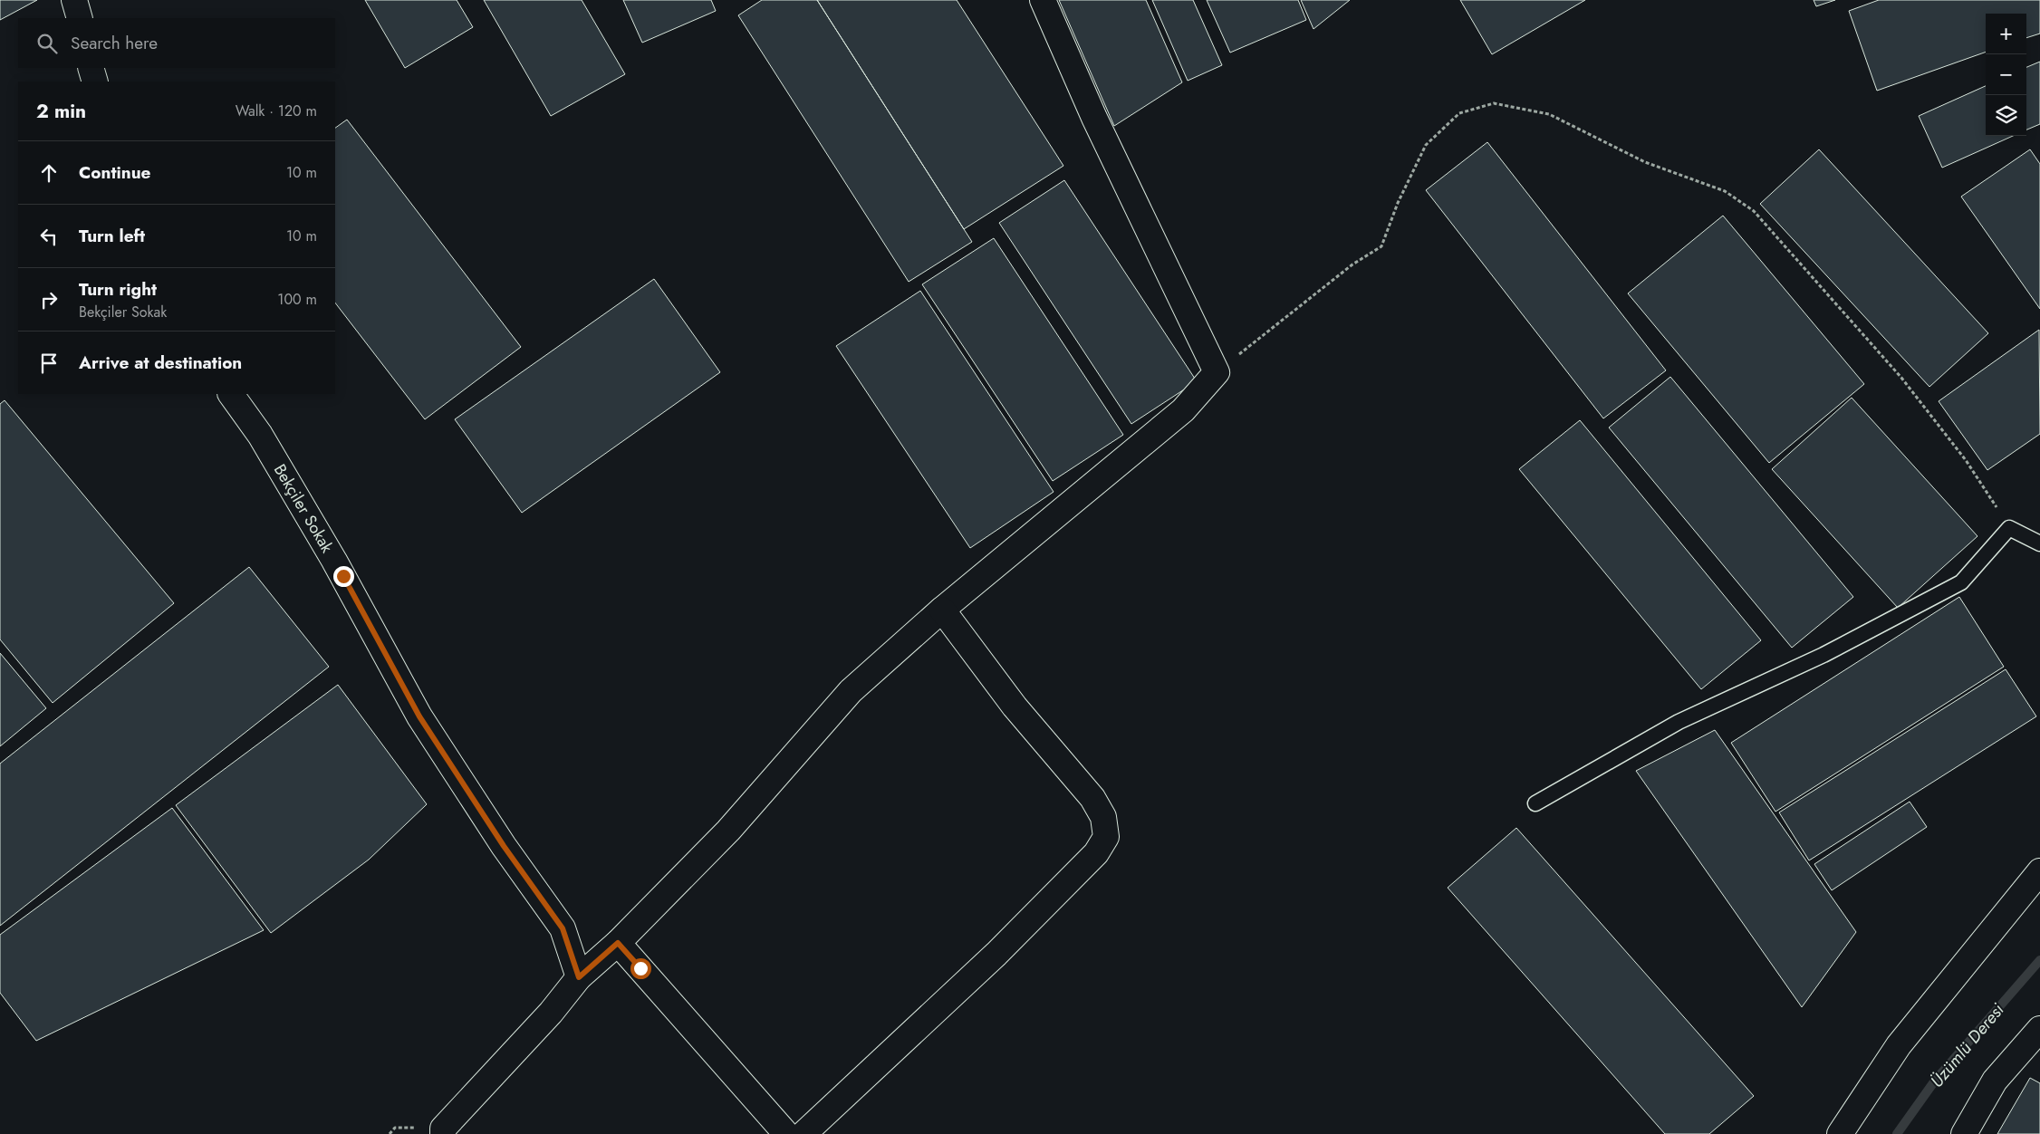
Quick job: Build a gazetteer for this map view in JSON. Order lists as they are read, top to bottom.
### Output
{
  "streets": {
    "street": ["Bekçiler Sokak"]
  },
  "water": ["Üzümlü Deresi"],
  "page": {
    "map_buttons": ["+", "−"],
    "search": "Search here",
    "heading": ["2 min", "Walk · 120 m"],
    "list": [
      ["Continue", "10 m"],
      ["Turn left", "10 m"],
      ["Turn right", "Bekçiler Sokak", "100 m"],
      "Arrive at destination"
    ]
  }
}
